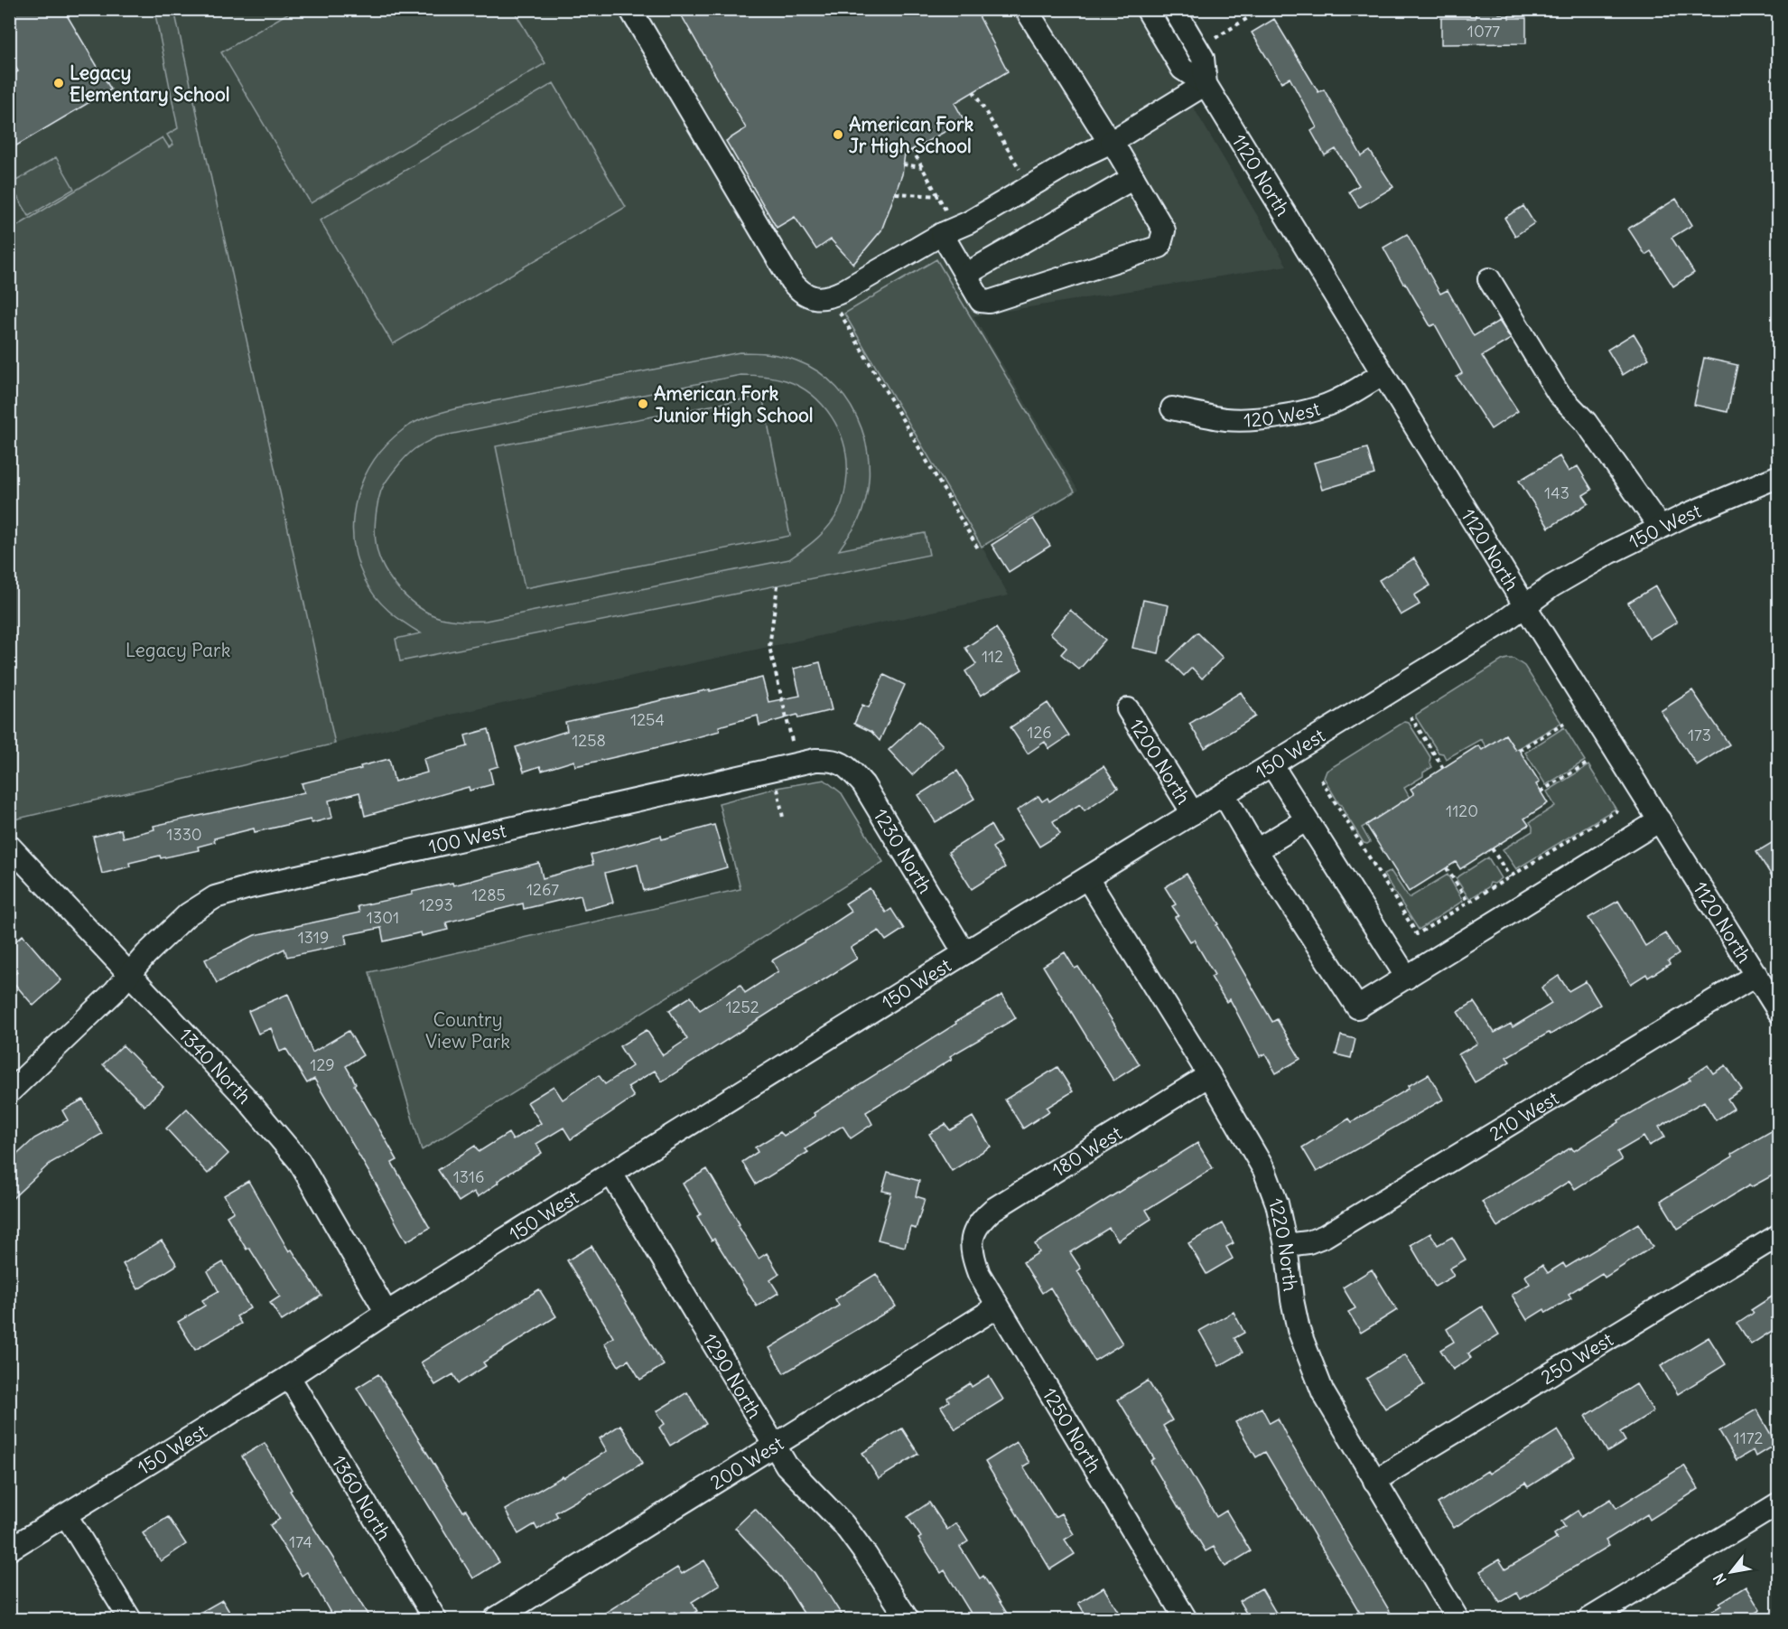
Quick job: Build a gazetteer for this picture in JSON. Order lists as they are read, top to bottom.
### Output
{
  "streets": {
    "street": [
      "1120 North",
      "120 West",
      "150 West",
      "1200 North",
      "100 West",
      "1230 North",
      "1340 North",
      "210 West",
      "180 West",
      "1220 North",
      "250 West",
      "1290 North",
      "1250 North",
      "200 West",
      "1360 North"
    ]
  },
  "crossings": [
    ["1120 North", "120 West"],
    ["1120 North", "150 West"],
    ["1120 North", "210 West"],
    ["150 West", "1200 North"],
    ["150 West", "1230 North"],
    ["150 West", "1340 North"],
    ["150 West", "1220 North"],
    ["150 West", "1290 North"],
    ["150 West", "1360 North"],
    ["100 West", "1230 North"],
    ["100 West", "1340 North"],
    ["210 West", "1220 North"],
    ["180 West", "1220 North"],
    ["180 West", "1250 North"],
    ["1220 North", "250 West"],
    ["1290 North", "200 West"],
    ["1250 North", "200 West"]
  ],
  "parks": ["Legacy Park", "Country View Park"],
  "places": ["Legacy Elementary School", "American Fork Jr High School", "American Fork Junior High School"],
  "house_numbers": [
    "1077",
    "143",
    "112",
    "1254",
    "126",
    "173",
    "1258",
    "1120",
    "1330",
    "1267",
    "1285",
    "1293",
    "1301",
    "1319",
    "1252",
    "129",
    "1316",
    "1172",
    "174"
  ],
  "north": "bottom left"
}
